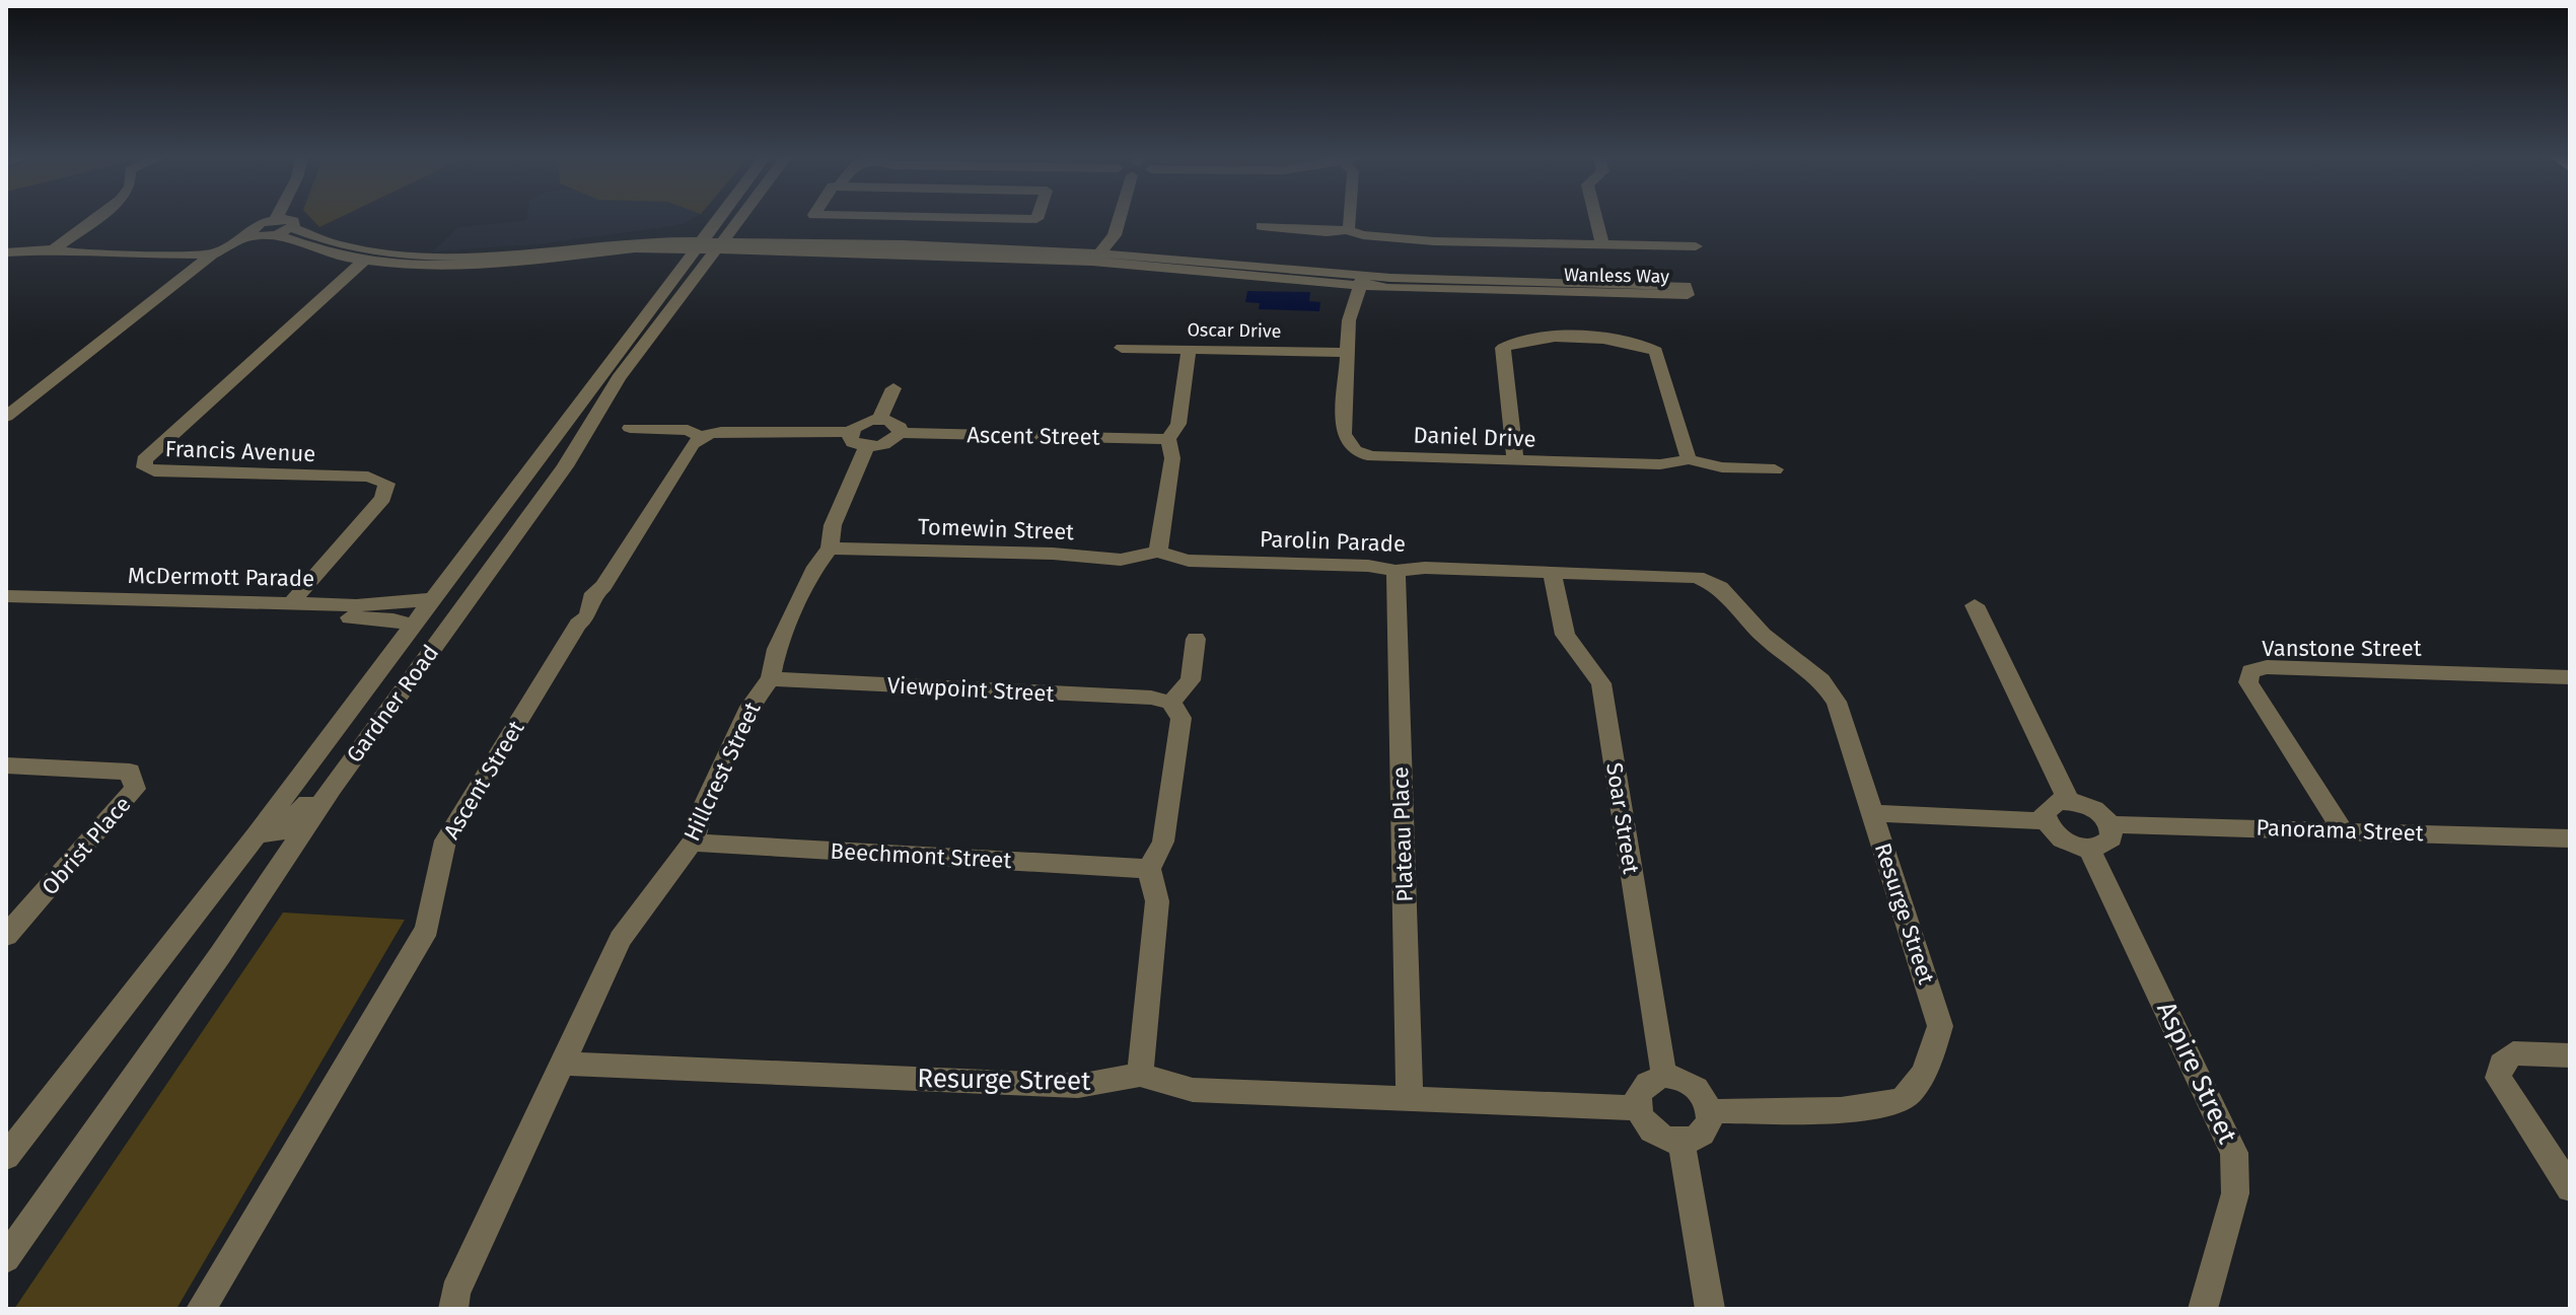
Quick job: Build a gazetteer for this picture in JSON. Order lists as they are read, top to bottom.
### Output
{
  "streets": {
    "street": [
      "Wanless Way",
      "Oscar Drive",
      "Ascent Street",
      "Daniel Drive",
      "Francis Avenue",
      "Tomewin Street",
      "Parolin Parade",
      "McDermott Parade",
      "Vanstone Street",
      "Viewpoint Street",
      "Gardner Road",
      "Hillcrest Street",
      "Soar Street",
      "Panorama Street",
      "Plateau Place",
      "Obrist Place",
      "Beechmont Street",
      "Resurge Street",
      "Aspire Street"
    ]
  },
  "crossings": [
    ["Wanless Way", "Daniel Drive"],
    ["Wanless Way", "Gardner Road"],
    ["Oscar Drive", "Daniel Drive"],
    ["Francis Avenue", "McDermott Parade"],
    ["Tomewin Street", "Parolin Parade"],
    ["Tomewin Street", "Hillcrest Street"],
    ["Parolin Parade", "Soar Street"],
    ["Parolin Parade", "Plateau Place"],
    ["Parolin Parade", "Resurge Street"],
    ["McDermott Parade", "Gardner Road"],
    ["Vanstone Street", "Panorama Street"],
    ["Viewpoint Street", "Hillcrest Street"],
    ["Hillcrest Street", "Beechmont Street"],
    ["Hillcrest Street", "Resurge Street"],
    ["Soar Street", "Resurge Street"],
    ["Panorama Street", "Aspire Street"],
    ["Plateau Place", "Resurge Street"]
  ]
}
